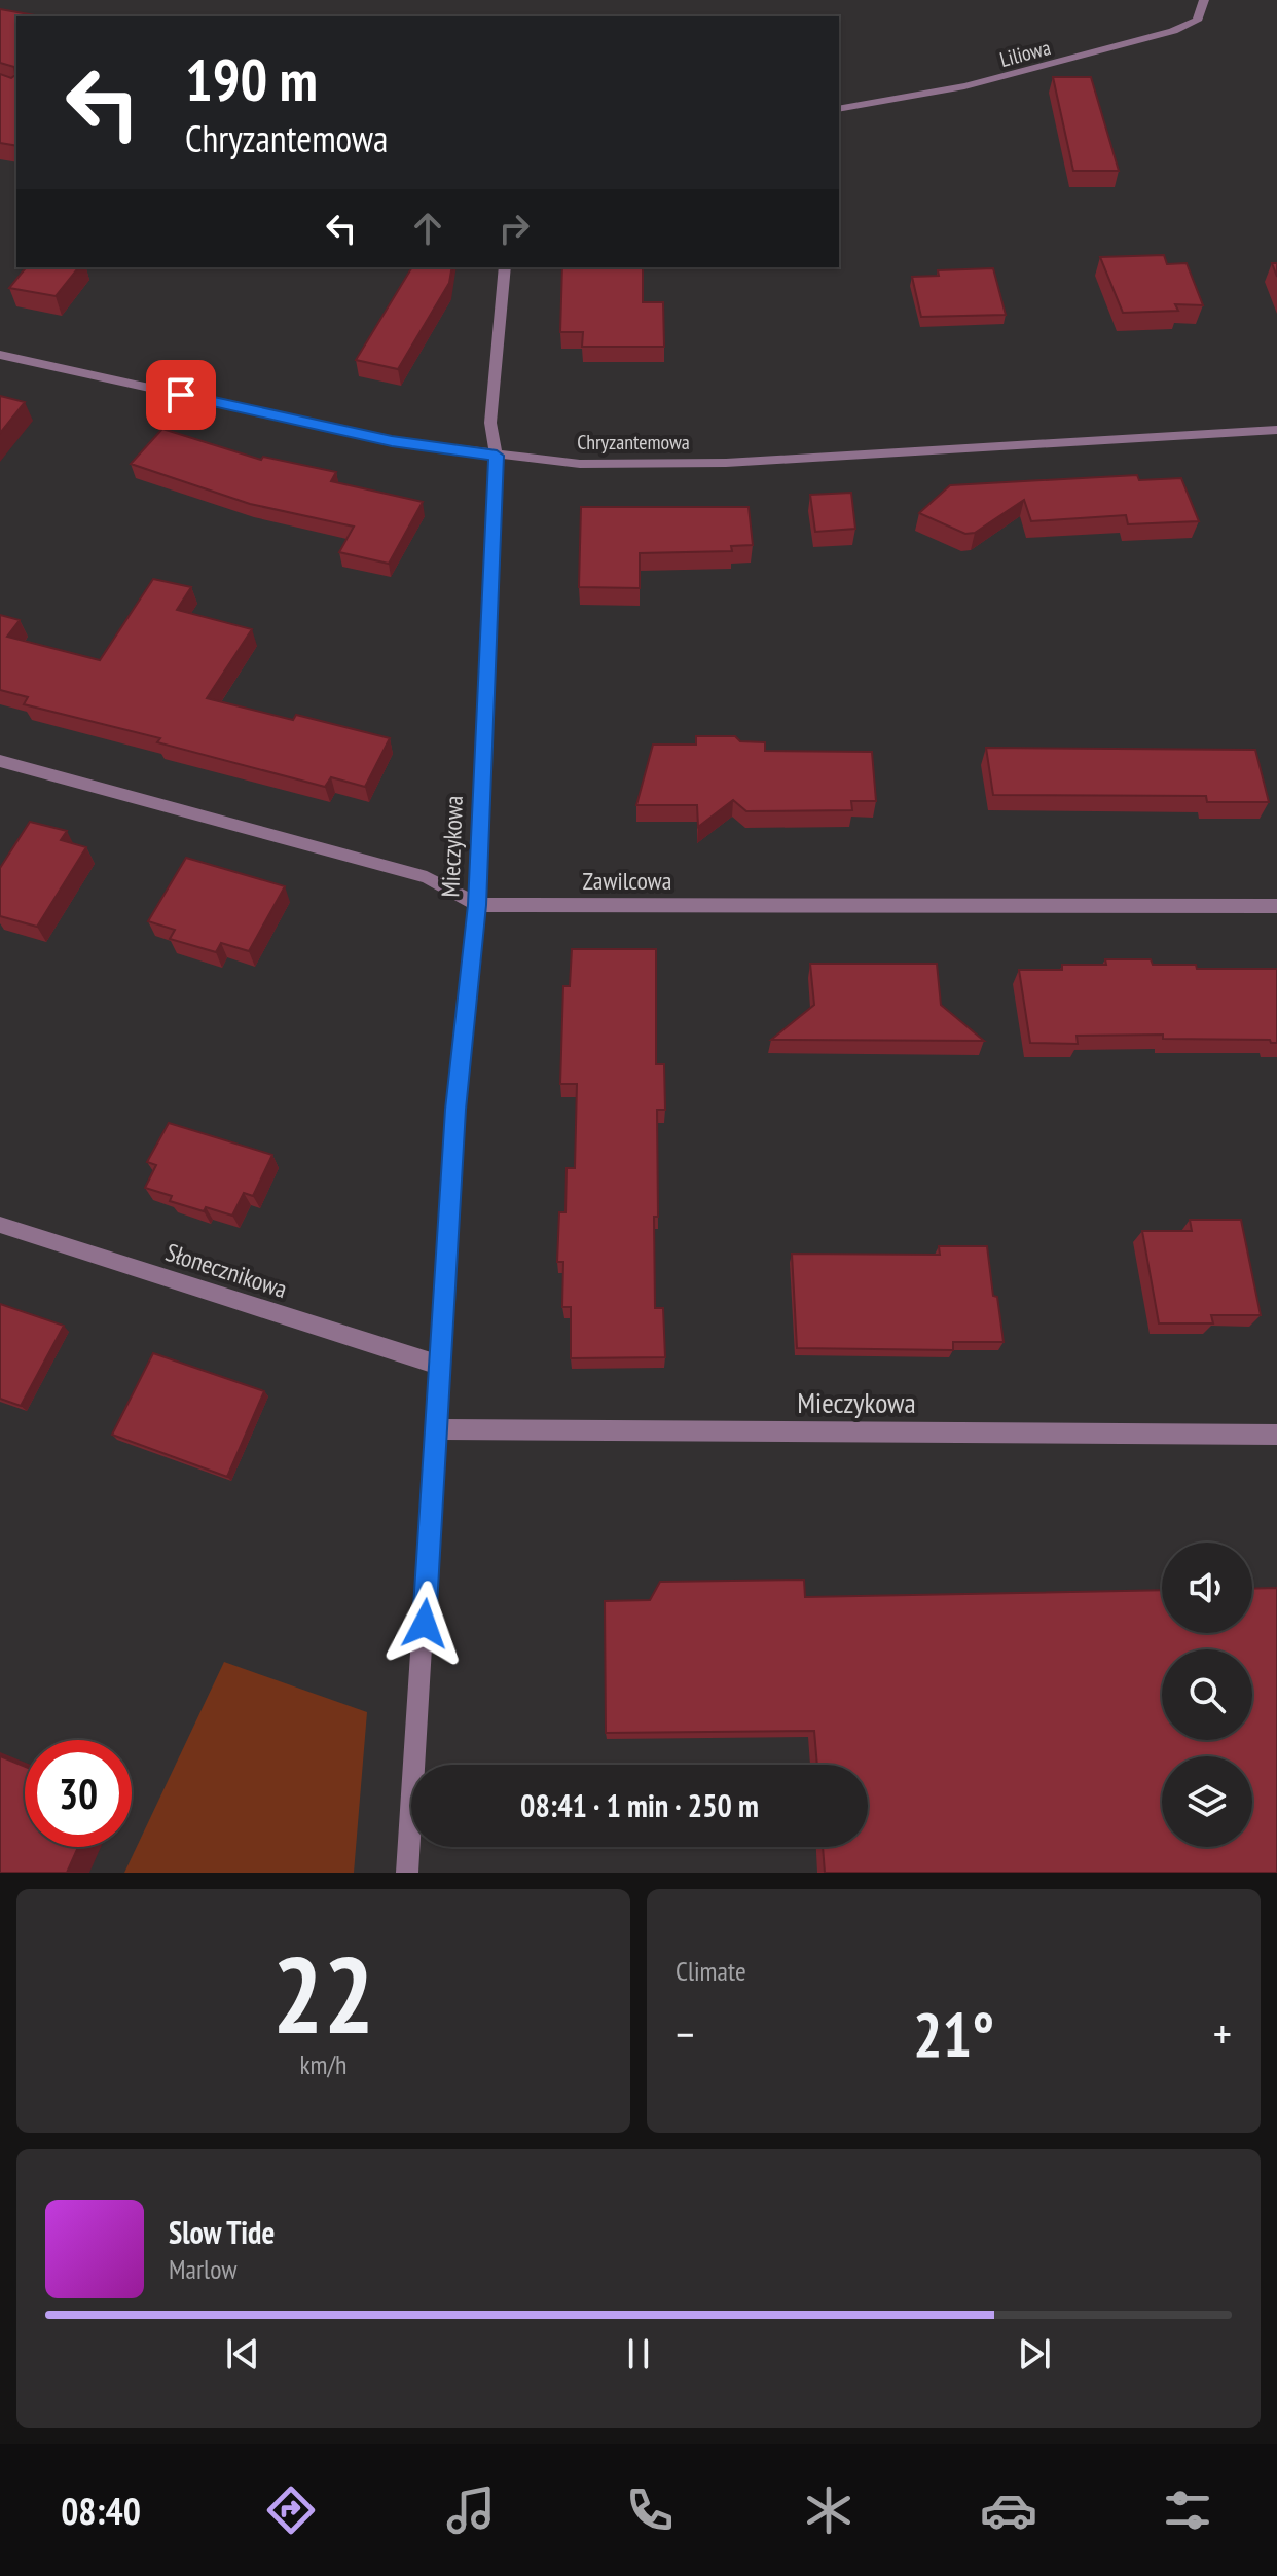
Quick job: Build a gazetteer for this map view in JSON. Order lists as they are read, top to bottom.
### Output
{
  "streets": {
    "street": [
      "Liliowa",
      "Chryzantemowa",
      "Mieczykowa",
      "Zawilcowa",
      "Słonecznikowa"
    ]
  },
  "crossings": [
    ["Chryzantemowa", "Mieczykowa"],
    ["Mieczykowa", "Zawilcowa"],
    ["Mieczykowa", "Słonecznikowa"]
  ],
  "page": {
    "turn": ["190 m", "Chryzantemowa"],
    "limit": "30",
    "trip": "08:41 · 1 min · 250 m",
    "tile": [
      ["22", "km/h"],
      "Climate"
    ],
    "heat": ["−", "21°", "+"],
    "song": ["Slow Tide", "Marlow"],
    "tabs": "08:40"
  }
}
